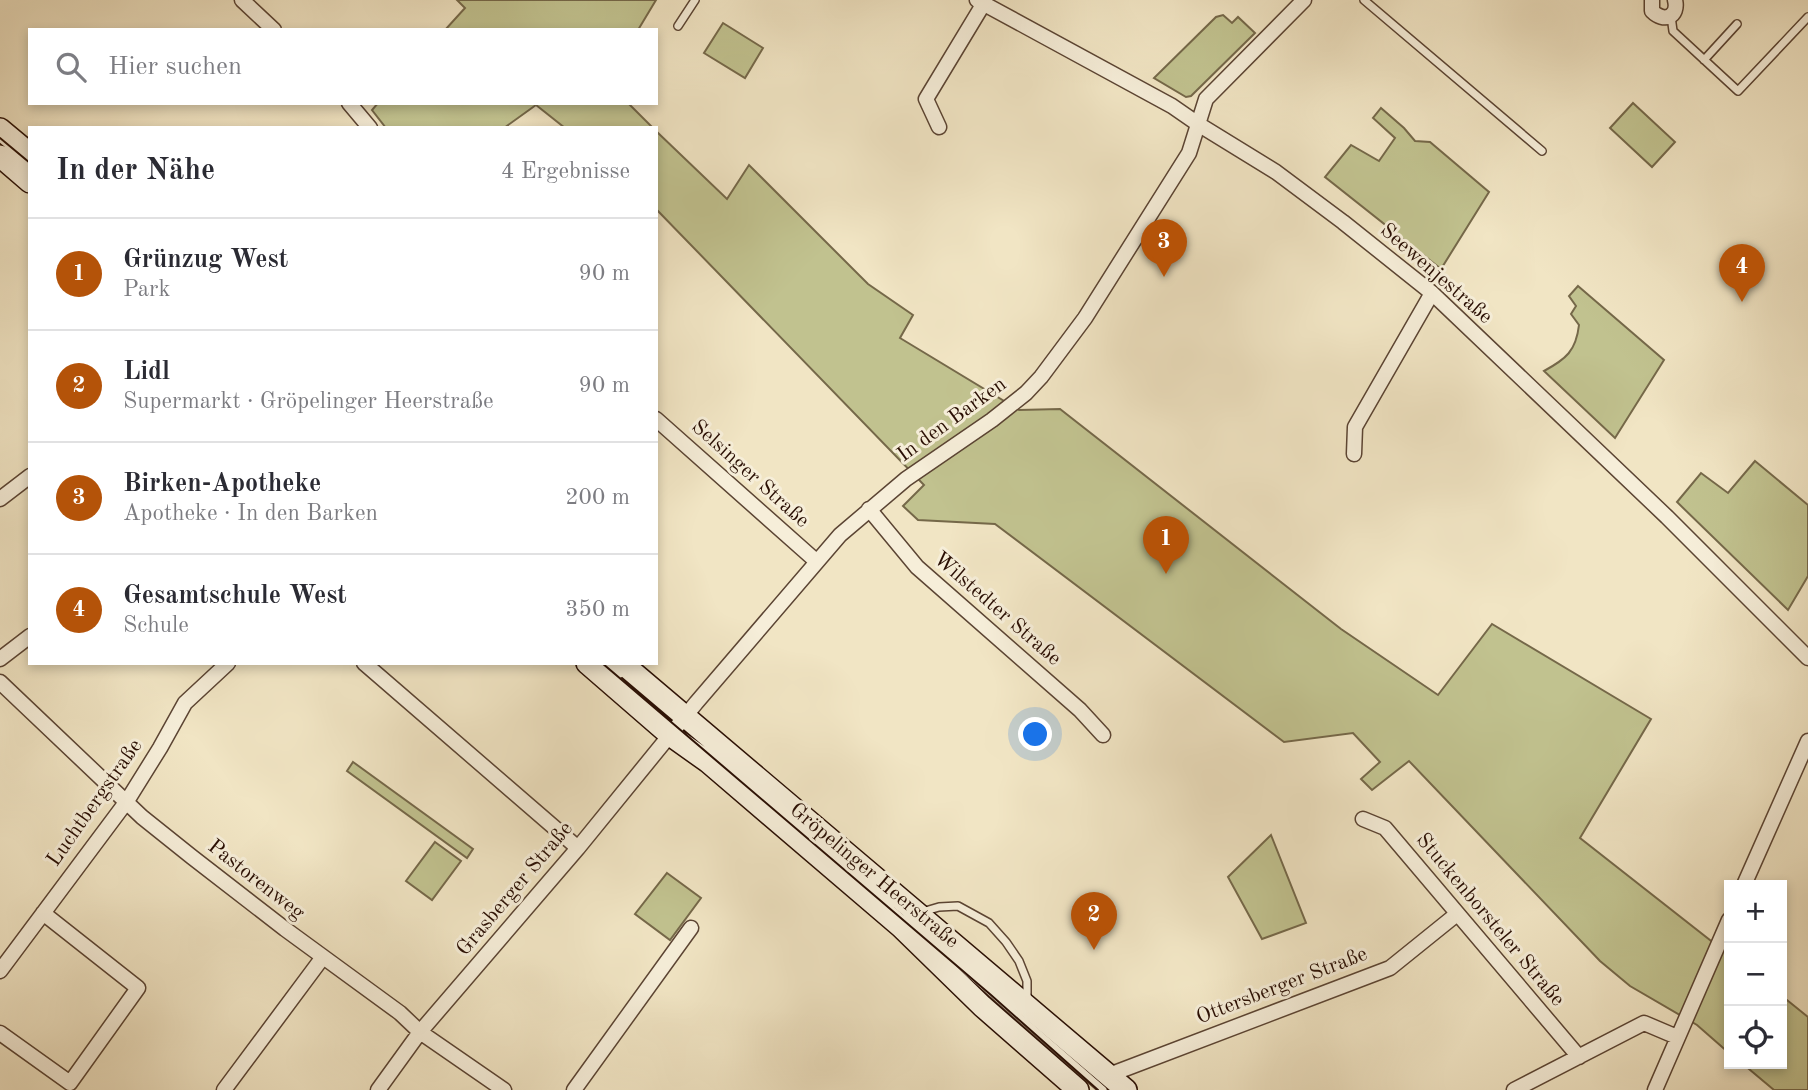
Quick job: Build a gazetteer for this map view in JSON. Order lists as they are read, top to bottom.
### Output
{
  "streets": {
    "main road": ["Gröpelinger Heerstraße"],
    "street": [
      "Seewenjestraße",
      "In den Barken",
      "Selsinger Straße",
      "Wilstedter Straße",
      "Luchtbergstraße",
      "Pastorenweg",
      "Grasberger Straße",
      "Stuckenborsteler Straße",
      "Ottersberger Straße"
    ]
  },
  "crossings": [
    ["Seewenjestraße", "In den Barken"],
    ["In den Barken", "Selsinger Straße"],
    ["In den Barken", "Wilstedter Straße"],
    ["In den Barken", "Gröpelinger Heerstraße"],
    ["In den Barken", "Grasberger Straße"],
    ["Luchtbergstraße", "Pastorenweg"],
    ["Gröpelinger Heerstraße", "Grasberger Straße"],
    ["Gröpelinger Heerstraße", "Ottersberger Straße"],
    ["Pastorenweg", "Grasberger Straße"],
    ["Stuckenborsteler Straße", "Ottersberger Straße"]
  ],
  "page": {
    "search": "Hier suchen",
    "heading": ["In der Nähe", "4 Ergebnisse"],
    "list": [
      {
        "mark": "1",
        "name": "Grünzug West",
        "note": "Park",
        "value": "90 m"
      },
      {
        "mark": "2",
        "name": "Lidl",
        "note": "Supermarkt · Gröpelinger Heerstraße",
        "value": "90 m"
      },
      {
        "mark": "3",
        "name": "Birken-Apotheke",
        "note": "Apotheke · In den Barken",
        "value": "200 m"
      },
      {
        "mark": "4",
        "name": "Gesamtschule West",
        "note": "Schule",
        "value": "350 m"
      }
    ],
    "pins": [
      "3",
      "4",
      "1",
      "2"
    ],
    "map_buttons": ["+", "−"]
  }
}
